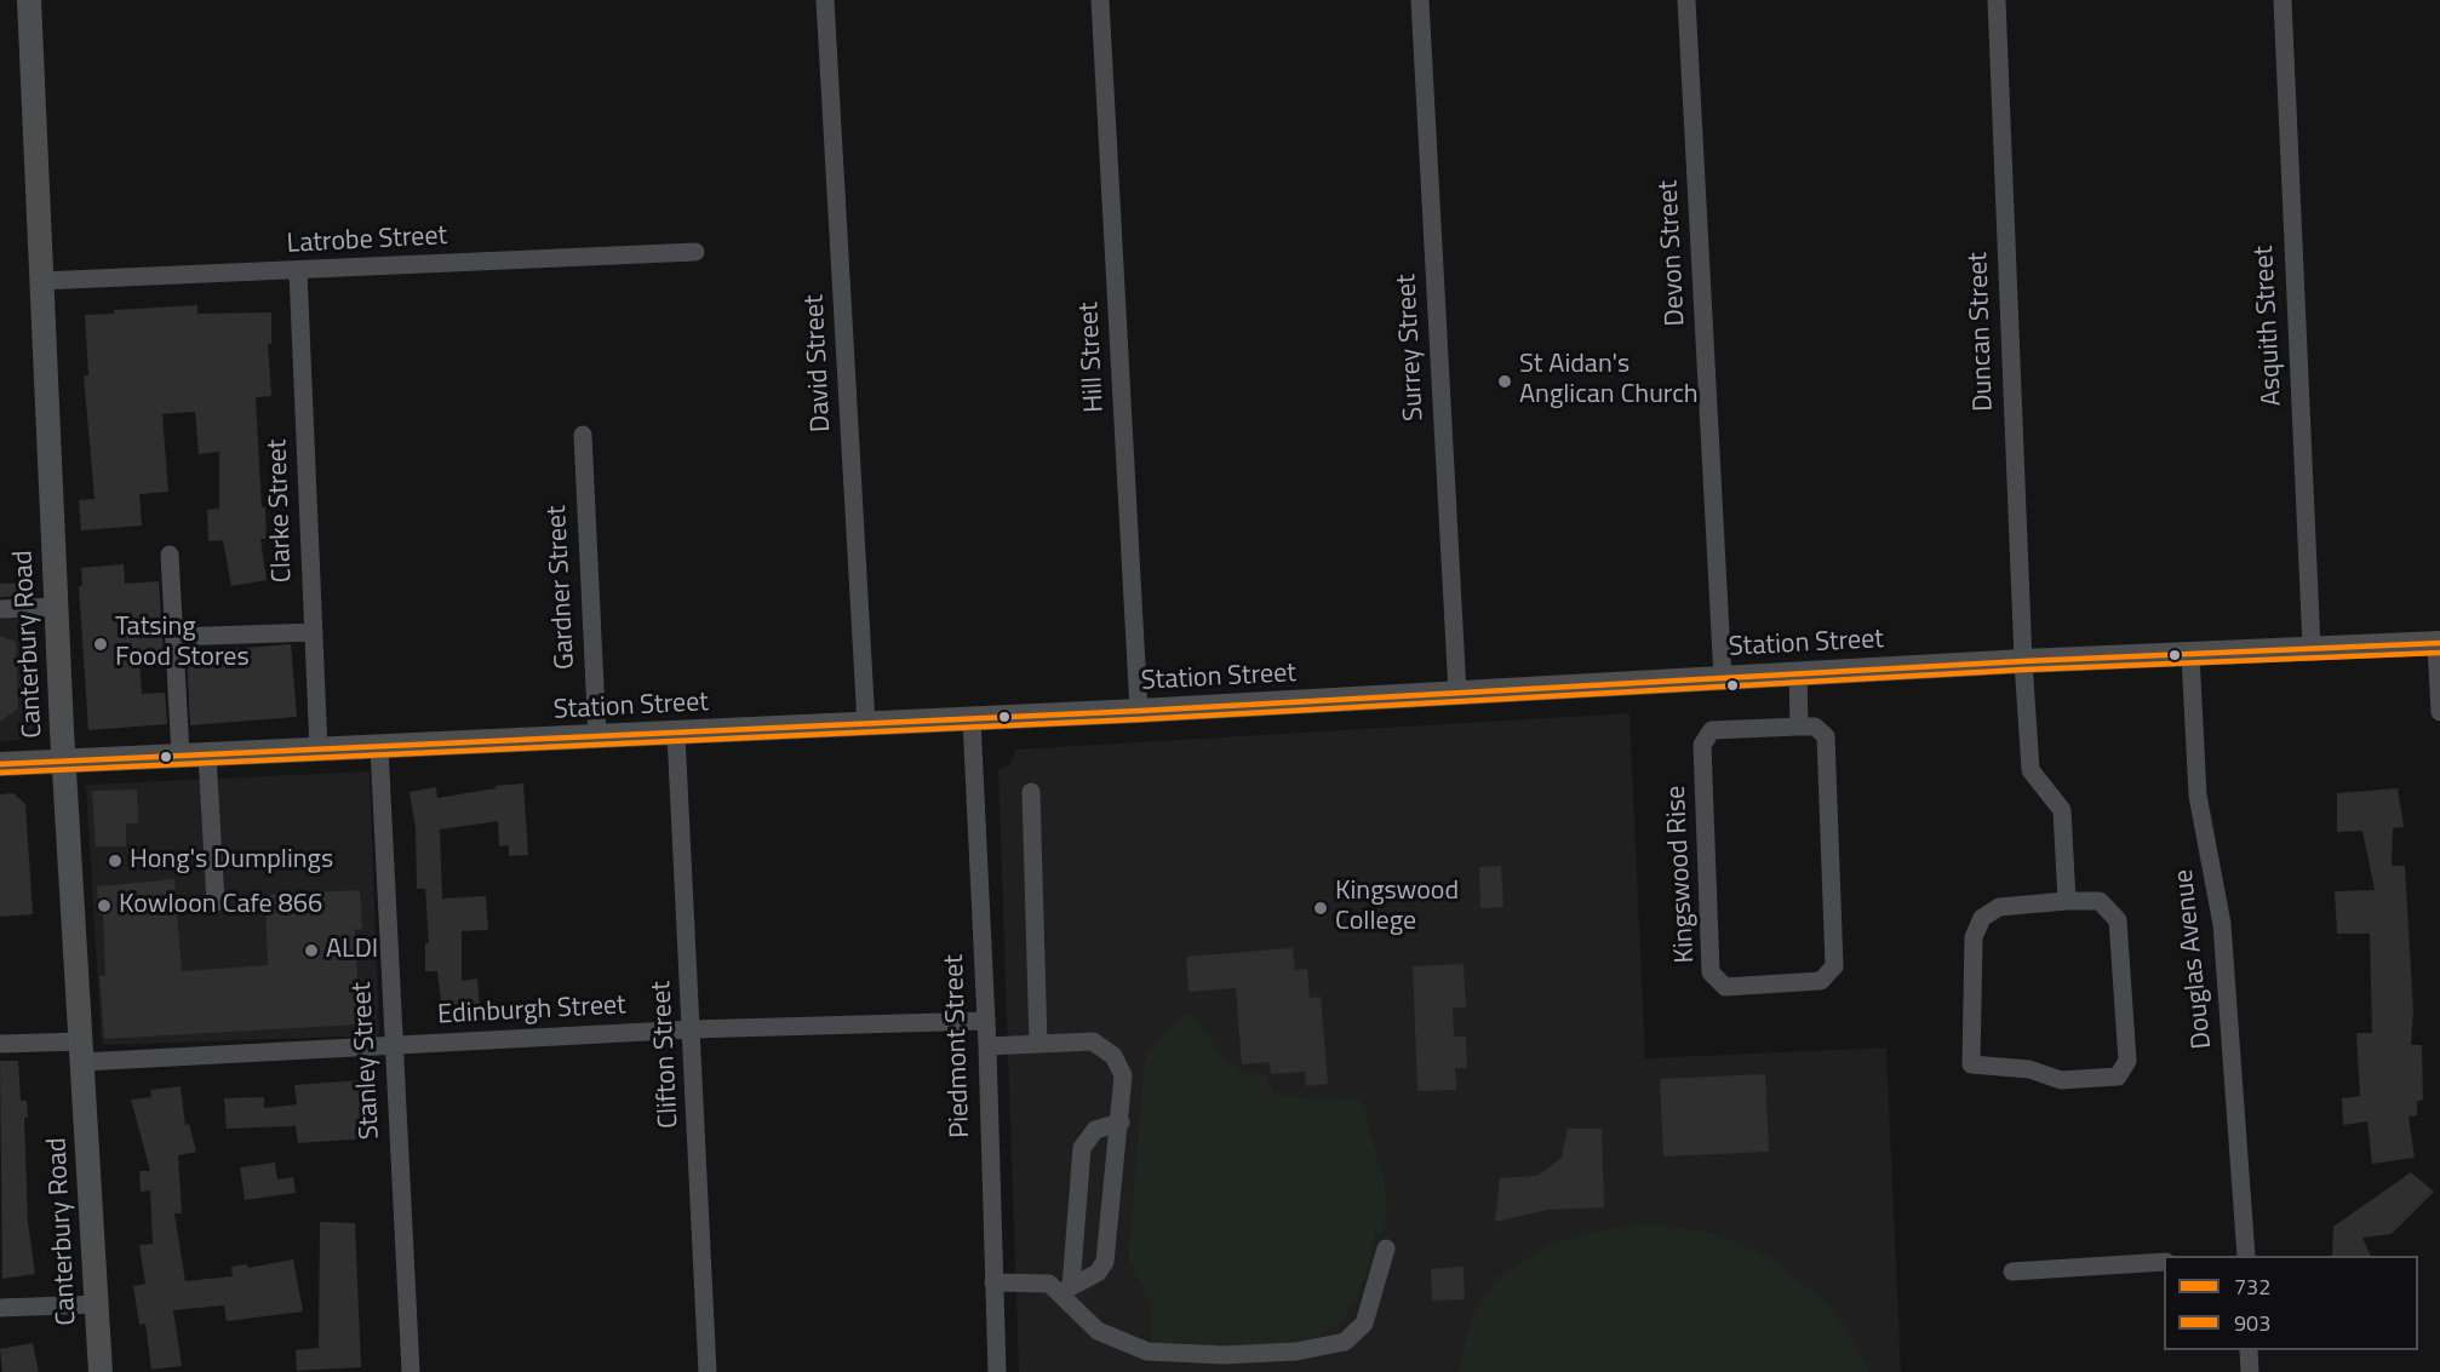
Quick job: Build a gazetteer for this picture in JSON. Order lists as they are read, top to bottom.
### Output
{
  "streets": {
    "main road": ["Canterbury Road", "Station Street"],
    "street": [
      "Latrobe Street",
      "Devon Street",
      "Asquith Street",
      "Duncan Street",
      "Surrey Street",
      "Hill Street",
      "David Street",
      "Clarke Street",
      "Gardner Street",
      "Kingswood Rise",
      "Douglas Avenue",
      "Edinburgh Street",
      "Piedmont Street",
      "Clifton Street",
      "Stanley Street"
    ]
  },
  "crossings": [
    ["Latrobe Street", "Clarke Street"],
    ["Latrobe Street", "Canterbury Road"],
    ["Devon Street", "Station Street"],
    ["Asquith Street", "Station Street"],
    ["Duncan Street", "Station Street"],
    ["Surrey Street", "Station Street"],
    ["Hill Street", "Station Street"],
    ["David Street", "Station Street"],
    ["Clarke Street", "Station Street"],
    ["Gardner Street", "Station Street"],
    ["Canterbury Road", "Station Street"],
    ["Canterbury Road", "Edinburgh Street"],
    ["Station Street", "Douglas Avenue"],
    ["Station Street", "Piedmont Street"],
    ["Station Street", "Clifton Street"],
    ["Station Street", "Stanley Street"],
    ["Edinburgh Street", "Piedmont Street"],
    ["Edinburgh Street", "Clifton Street"],
    ["Edinburgh Street", "Stanley Street"]
  ],
  "places": [
    "St Aidan's Anglican Church",
    "Tatsing Food Stores",
    "Hong's Dumplings",
    "Kowloon Cafe 866",
    "Kingswood College",
    "ALDI"
  ],
  "lines": ["transit line 732", "transit line 903"],
  "legend": ["732", "903"]
}
